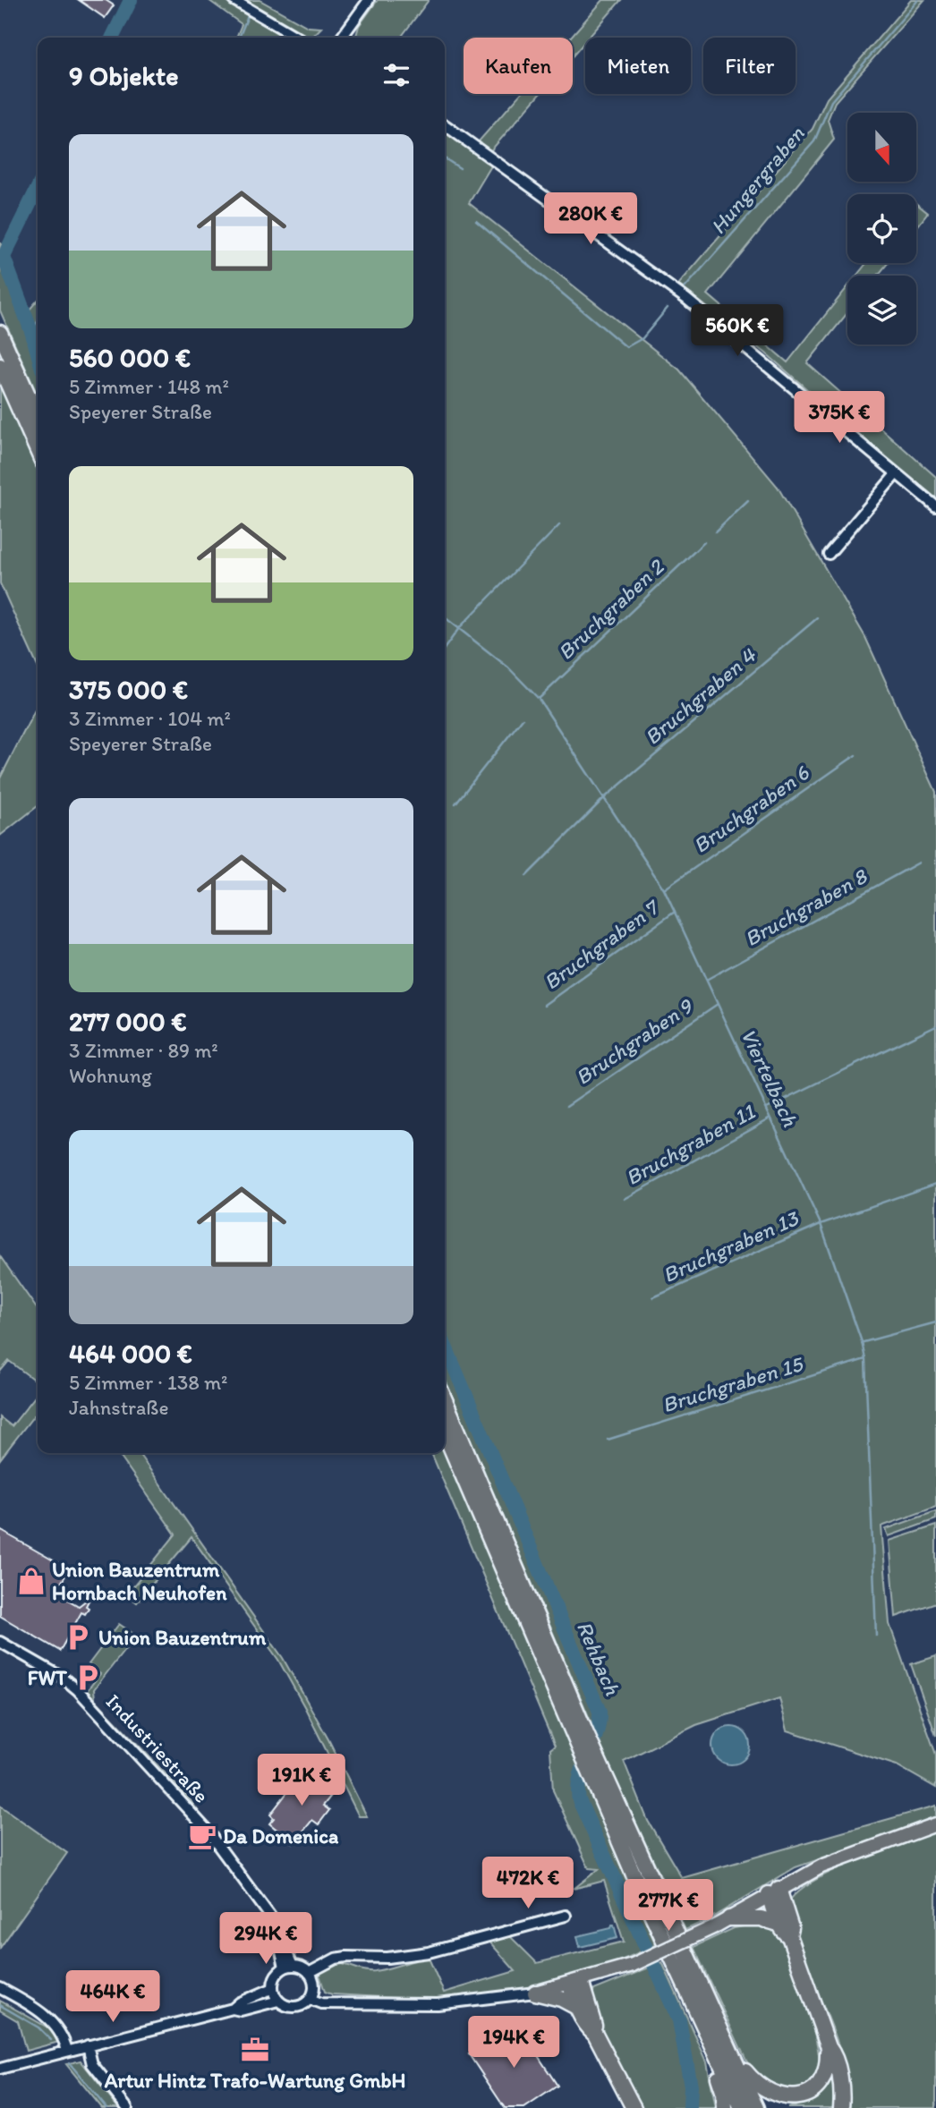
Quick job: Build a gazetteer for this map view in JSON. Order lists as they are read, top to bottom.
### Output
{
  "streets": {
    "street": ["Industriestraße"]
  },
  "water": [
    "Hungergraben",
    "Bruchgraben 2",
    "Bruchgraben 4",
    "Bruchgraben 6",
    "Bruchgraben 8",
    "Bruchgraben 7",
    "Bruchgraben 9",
    "Viertelbach",
    "Bruchgraben 11",
    "Bruchgraben 13",
    "Bruchgraben 15",
    "Rehbach"
  ],
  "places": {
    "shop": ["Union Bauzentrum Hornbach Neuhofen"],
    "parking": ["Union Bauzentrum", "FWT"],
    "cafe": ["Da Domenica"],
    "office": ["Artur Hintz Trafo-Wartung GmbH"]
  },
  "north": "bottom",
  "page": {
    "chip": ["Kaufen", "Mieten", "Filter"],
    "heading": "9 Objekte",
    "list": [
      {
        "name": "560 000 €",
        "note": "5 Zimmer · 148 m² · Speyerer Straße"
      },
      {
        "name": "375 000 €",
        "note": "3 Zimmer · 104 m² · Speyerer Straße"
      },
      {
        "name": "277 000 €",
        "note": "3 Zimmer · 89 m² · Wohnung"
      },
      {
        "name": "464 000 €",
        "note": "5 Zimmer · 138 m² · Jahnstraße"
      }
    ],
    "price": [
      "280K €",
      "560K €",
      "375K €",
      "191K €",
      "472K €",
      "277K €",
      "294K €",
      "464K €",
      "194K €"
    ]
  }
}
